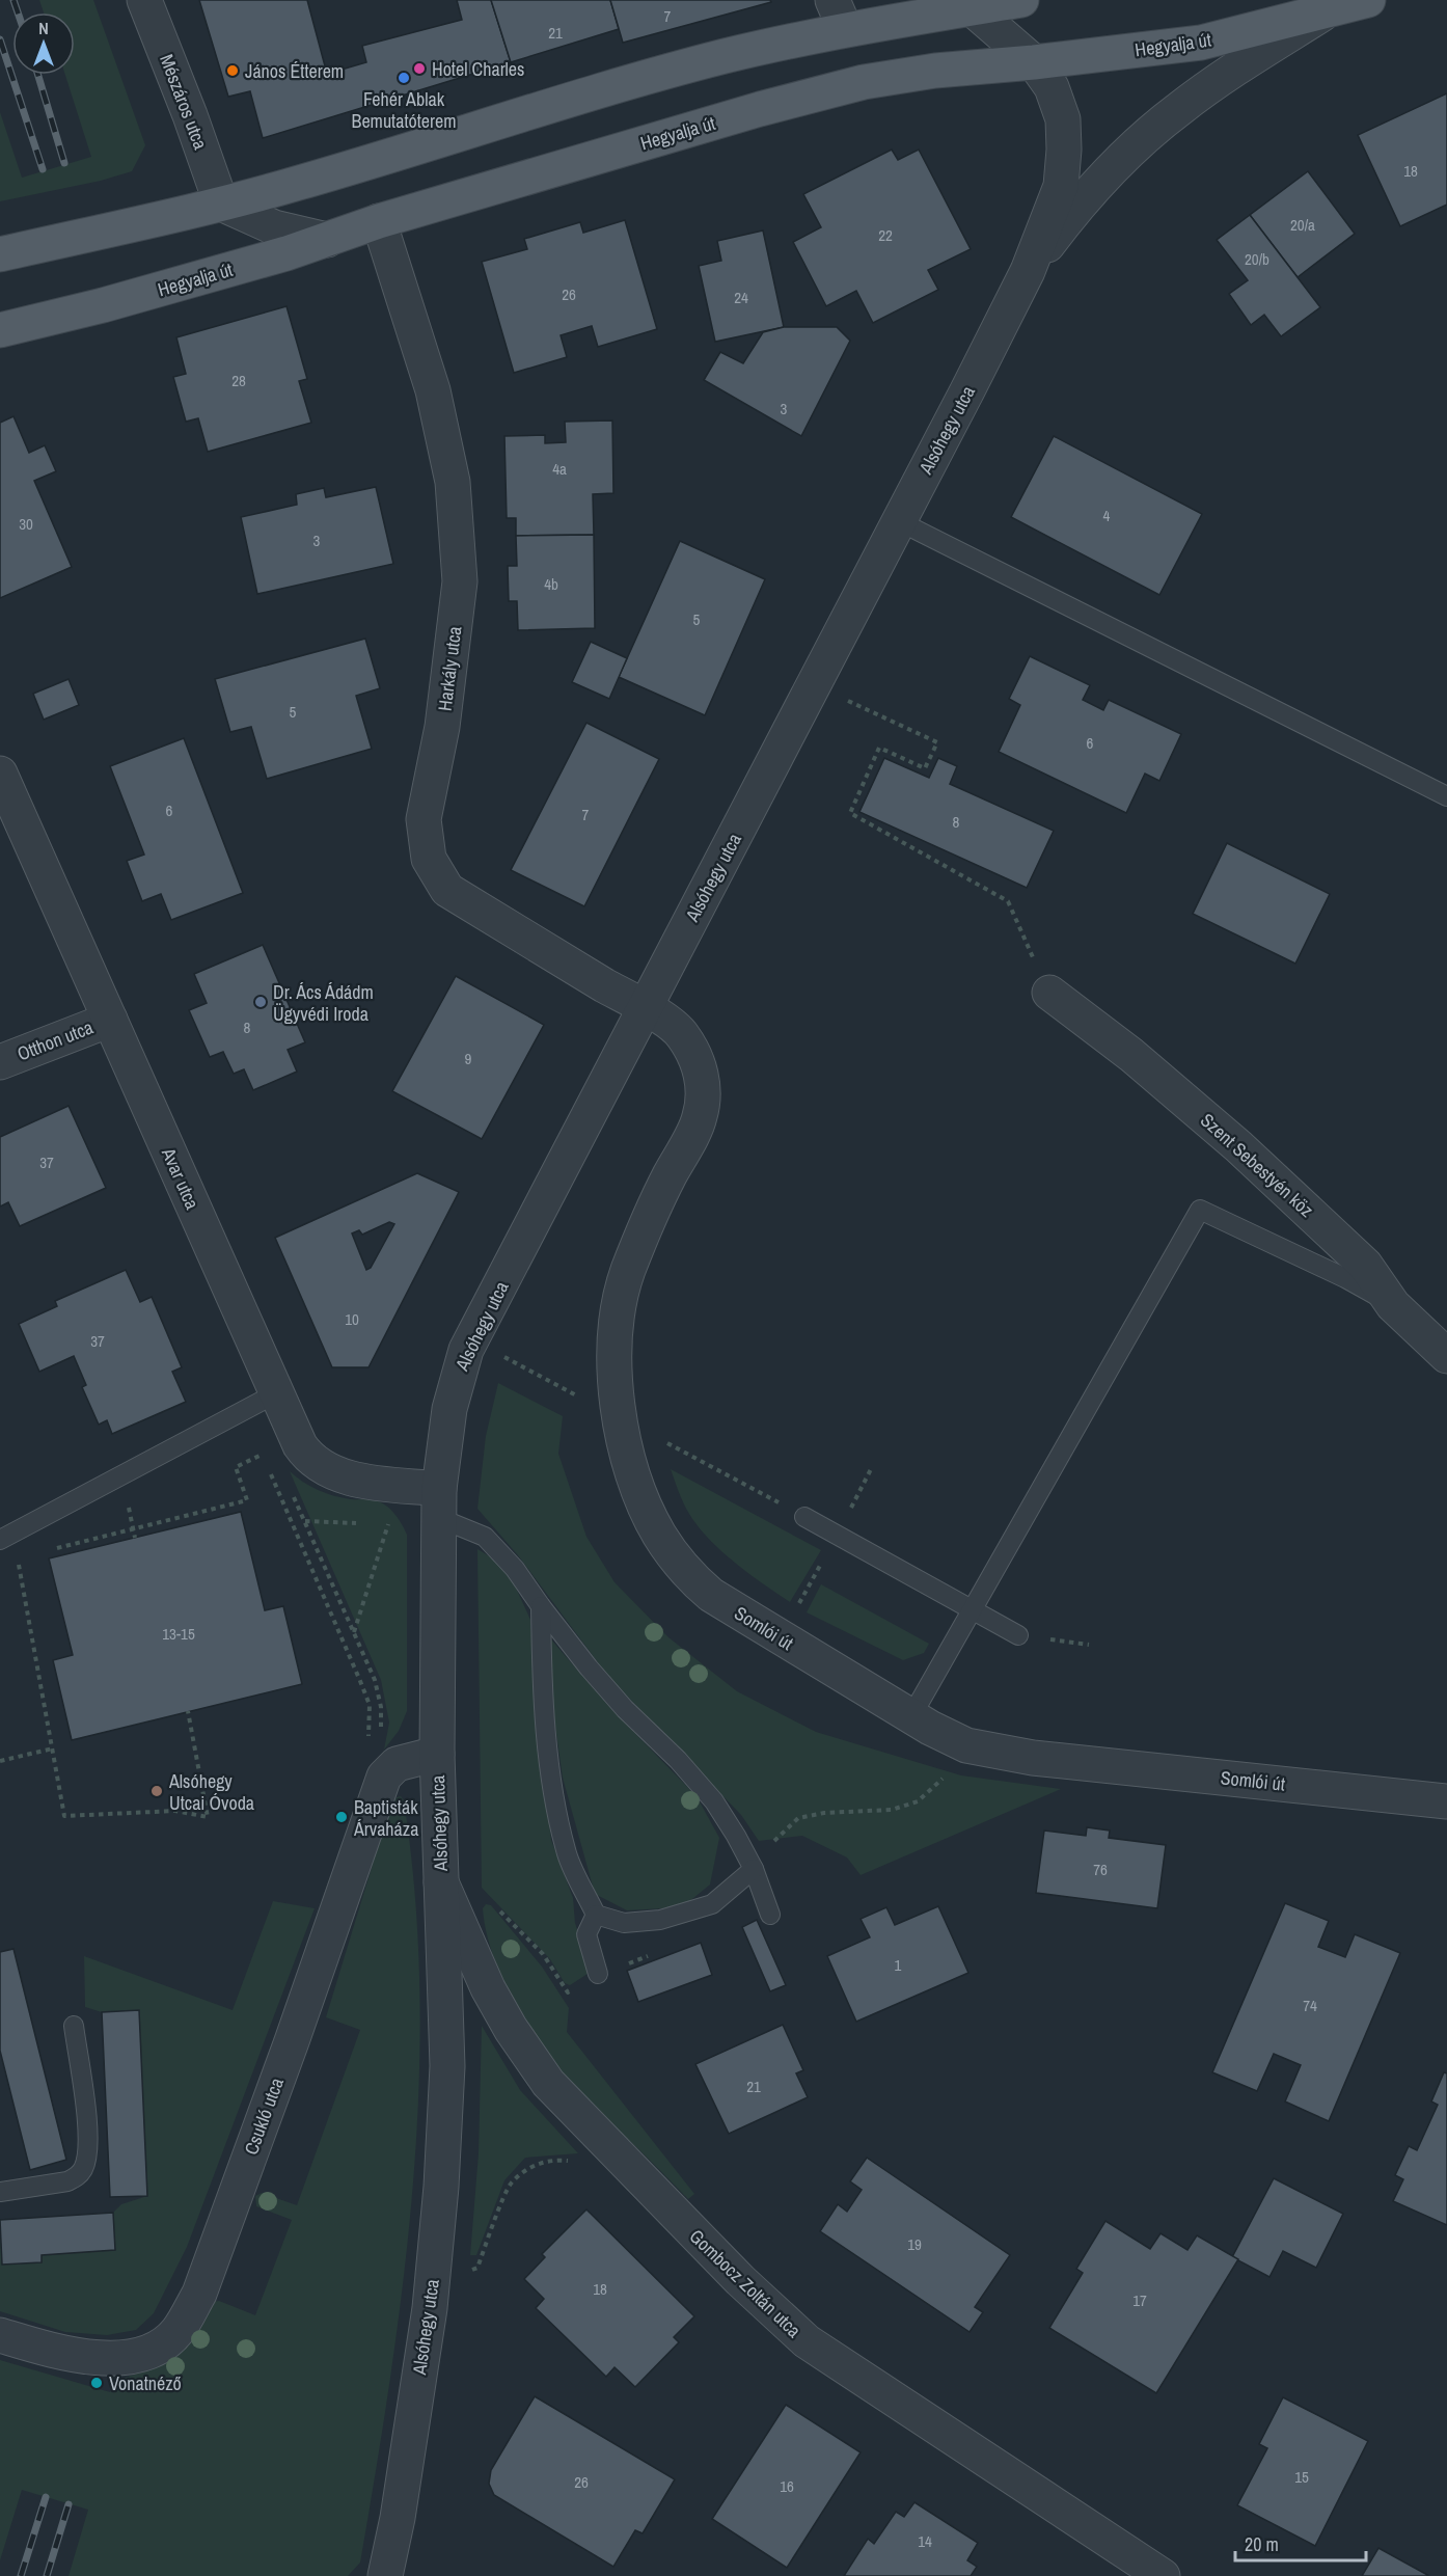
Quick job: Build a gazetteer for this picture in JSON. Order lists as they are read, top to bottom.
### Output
{
  "streets": {
    "main road": ["Hegyalja út"],
    "street": [
      "Mészáros utca",
      "Alsóhegy utca",
      "Harkály utca",
      "Otthon utca",
      "Szent Sebestyén köz",
      "Avar utca",
      "Somlói út",
      "Csukló utca",
      "Gombocz Zoltán utca"
    ]
  },
  "crossings": [
    ["Hegyalja út", "Alsóhegy utca"],
    ["Hegyalja út", "Harkály utca"],
    ["Alsóhegy utca", "Harkály utca"],
    ["Alsóhegy utca", "Avar utca"],
    ["Alsóhegy utca", "Somlói út"],
    ["Alsóhegy utca", "Gombocz Zoltán utca"],
    ["Harkály utca", "Somlói út"],
    ["Otthon utca", "Avar utca"]
  ],
  "places": [
    "Hotel Charles",
    "János Étterem",
    "Fehér Ablak Bemutatóterem",
    "Dr. Ács Ádádm Ügyvédi Iroda",
    "Alsóhegy Utcai Óvoda",
    "Baptisták Árvaháza",
    "Vonatnéző"
  ],
  "house_numbers": [
    "7",
    "21",
    "18",
    "20/a",
    "22",
    "20/b",
    "26",
    "24",
    "28",
    "3",
    "4a",
    "4",
    "30",
    "3",
    "4b",
    "5",
    "5",
    "6",
    "6",
    "7",
    "8",
    "8",
    "9",
    "37",
    "10",
    "37",
    "13-15",
    "76",
    "1",
    "74",
    "21",
    "19",
    "18",
    "17",
    "15",
    "26",
    "16",
    "14"
  ],
  "scale_bar": "20 m",
  "north": "top"
}
